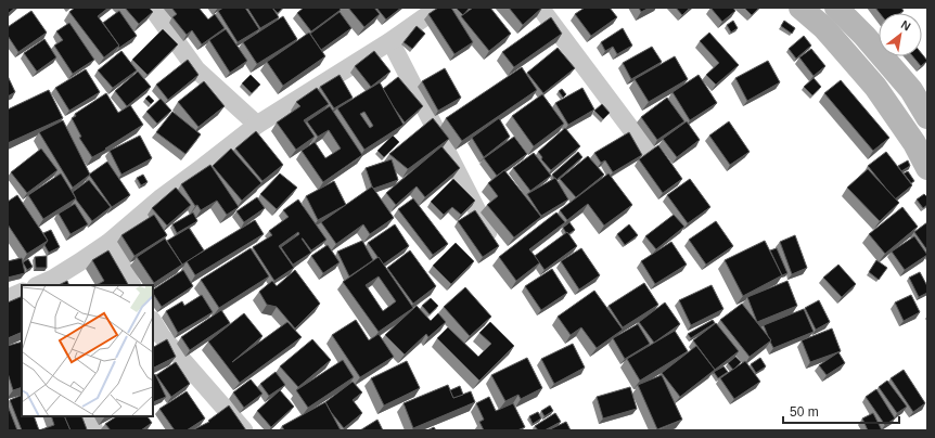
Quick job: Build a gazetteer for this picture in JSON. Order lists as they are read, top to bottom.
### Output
{
  "scale_bar": "50 m",
  "north": "top right"
}
